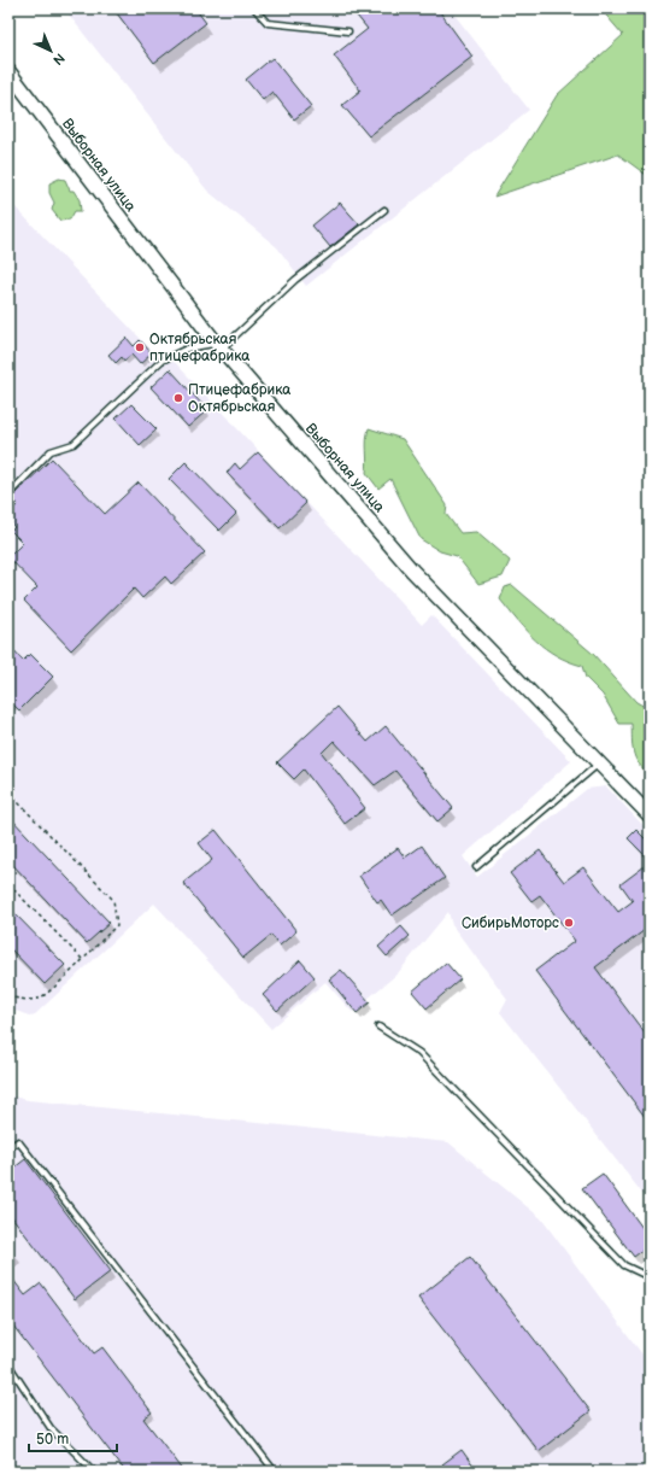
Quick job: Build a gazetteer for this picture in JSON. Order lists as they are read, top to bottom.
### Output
{
  "streets": {
    "main road": ["Выборная улица"]
  },
  "places": ["Октябрьская птицефабрика", "Птицефабрика Октябрьская", "СибирьМоторс"],
  "scale_bar": "50 m",
  "north": "bottom right"
}
